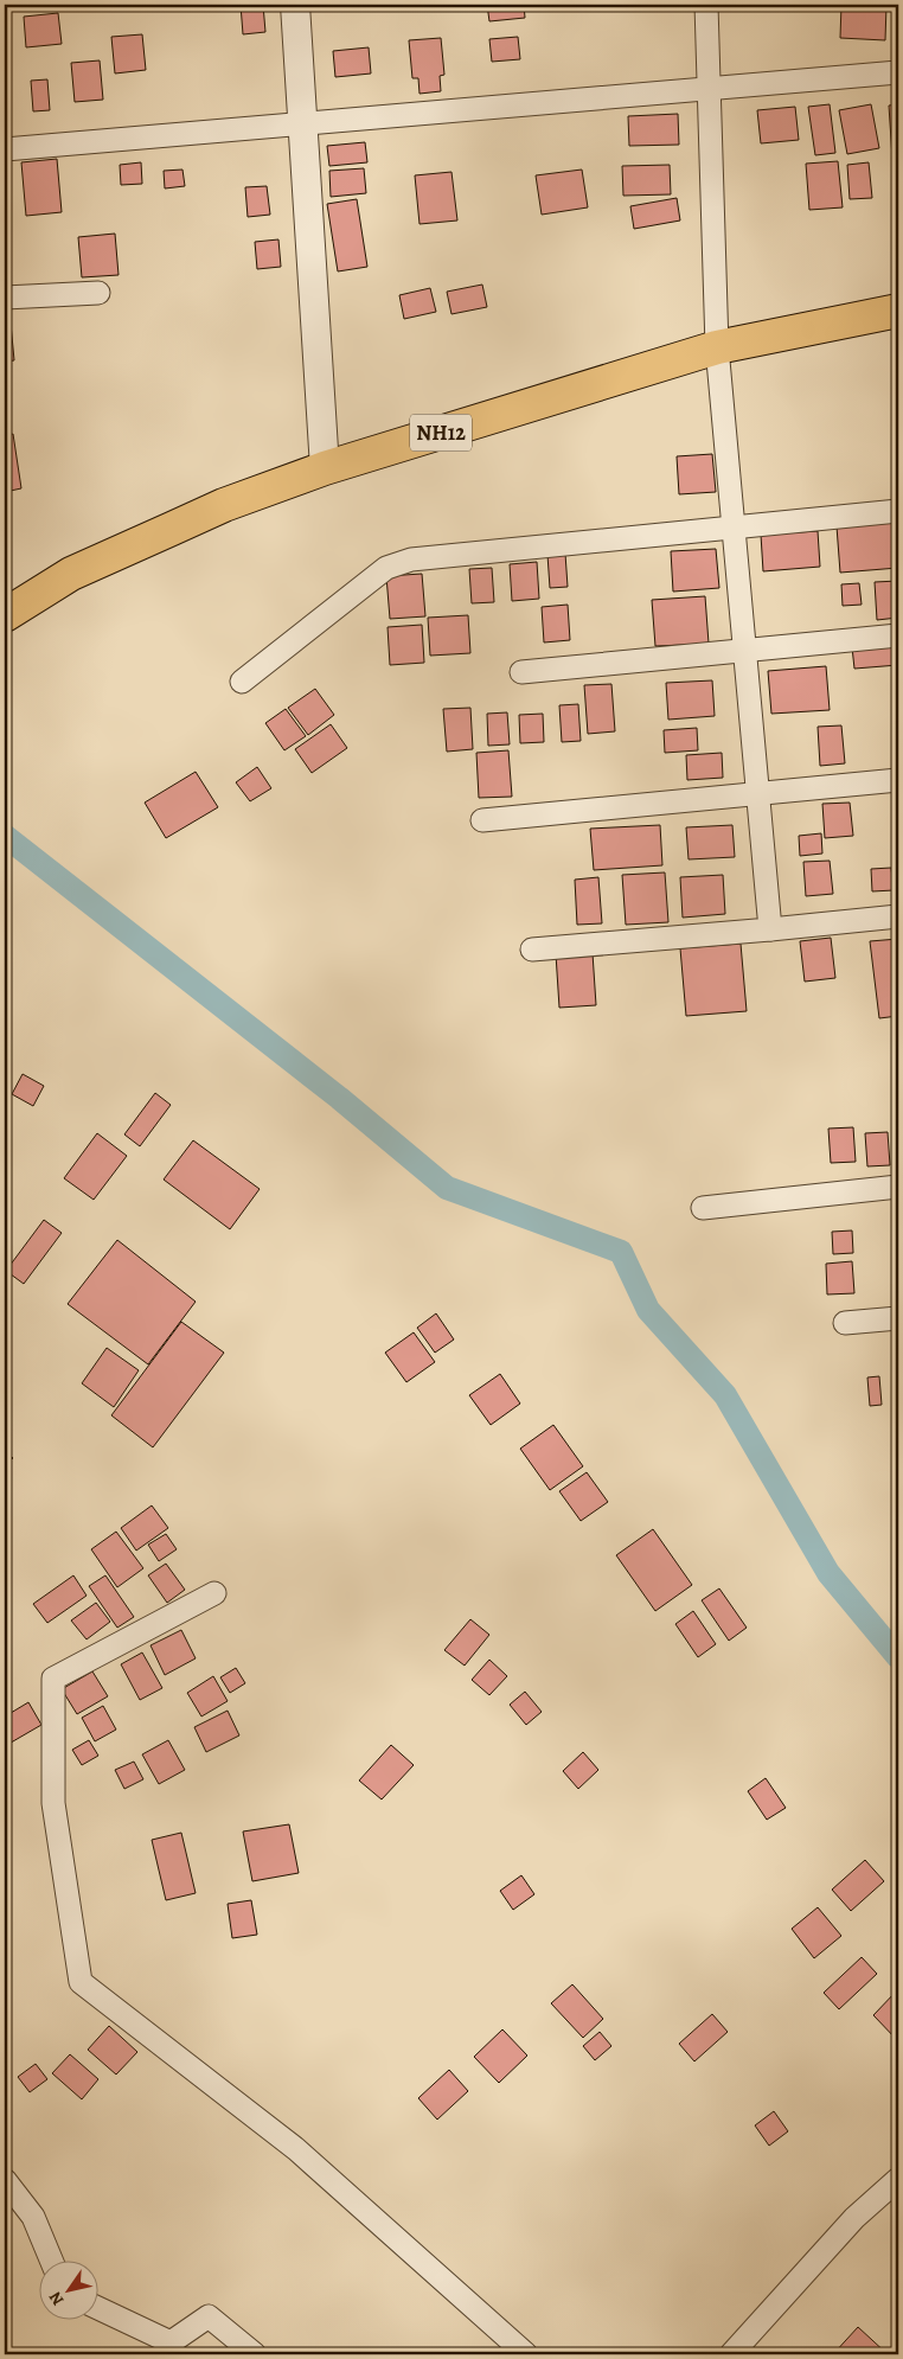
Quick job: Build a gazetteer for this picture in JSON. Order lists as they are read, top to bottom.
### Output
{
  "streets": {
    "highway": ["NH12"]
  },
  "north": "bottom left"
}
